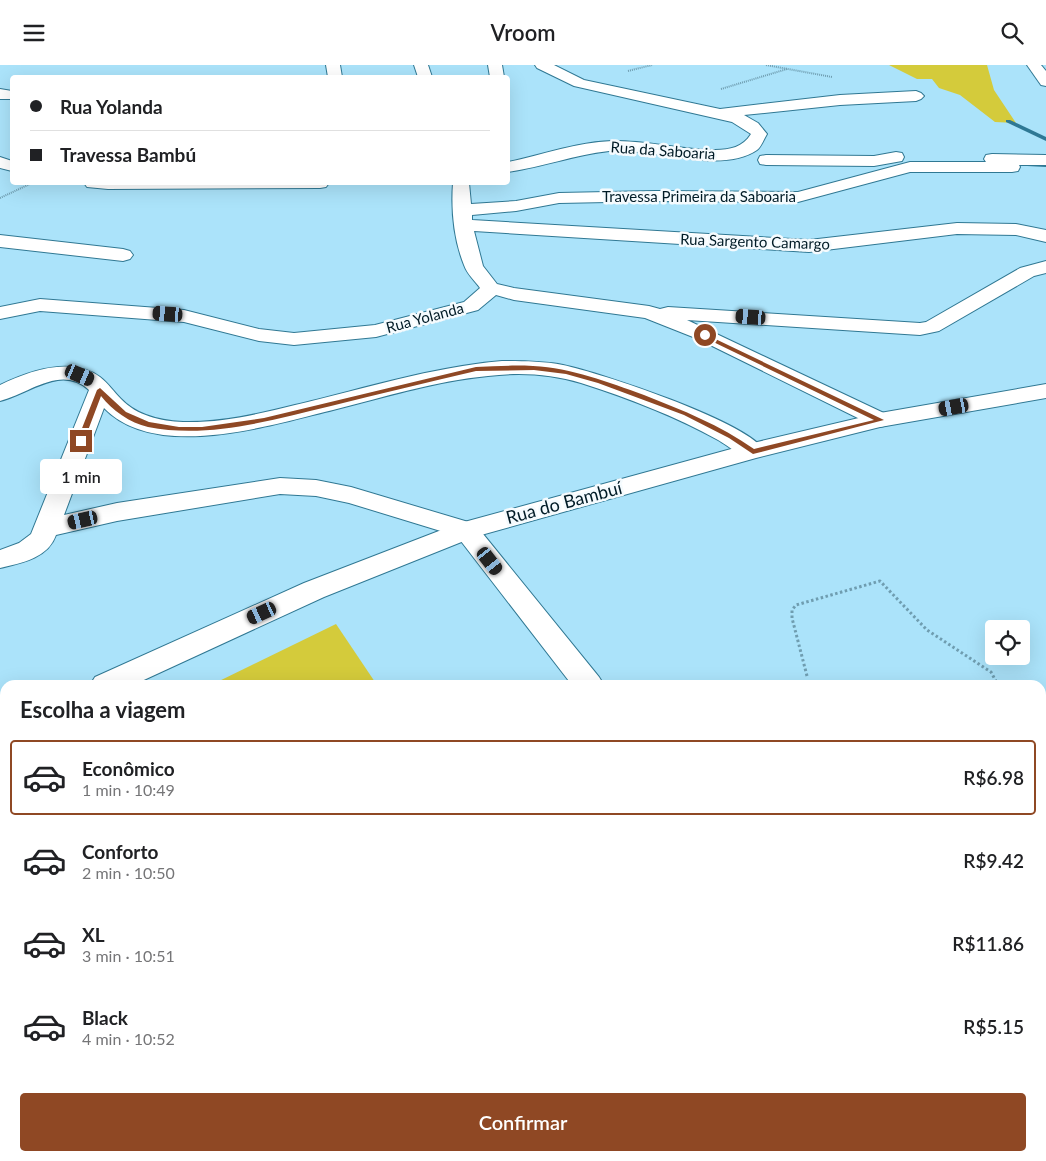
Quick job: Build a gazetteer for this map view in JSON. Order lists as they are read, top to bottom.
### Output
{
  "streets": {
    "street": [
      "Rua da Saboaria",
      "Travessa Primeira da Saboaria",
      "Rua Sargento Camargo",
      "Rua Yolanda",
      "Rua do Bambuí"
    ]
  },
  "crossings": [
    ["Travessa Primeira da Saboaria", "Rua Sargento Camargo"]
  ],
  "page": {
    "header": "Vroom",
    "banner": ["Rua Yolanda", "Travessa Bambú"],
    "bubble": "1 min",
    "heading": "Escolha a viagem",
    "list": [
      {
        "name": "Econômico",
        "note": "1 min · 10:49",
        "value": "R$6.98"
      },
      {
        "name": "Conforto",
        "note": "2 min · 10:50",
        "value": "R$9.42"
      },
      {
        "name": "XL",
        "note": "3 min · 10:51",
        "value": "R$11.86"
      },
      {
        "name": "Black",
        "note": "4 min · 10:52",
        "value": "R$5.15"
      }
    ],
    "buttons": "Confirmar"
  }
}
